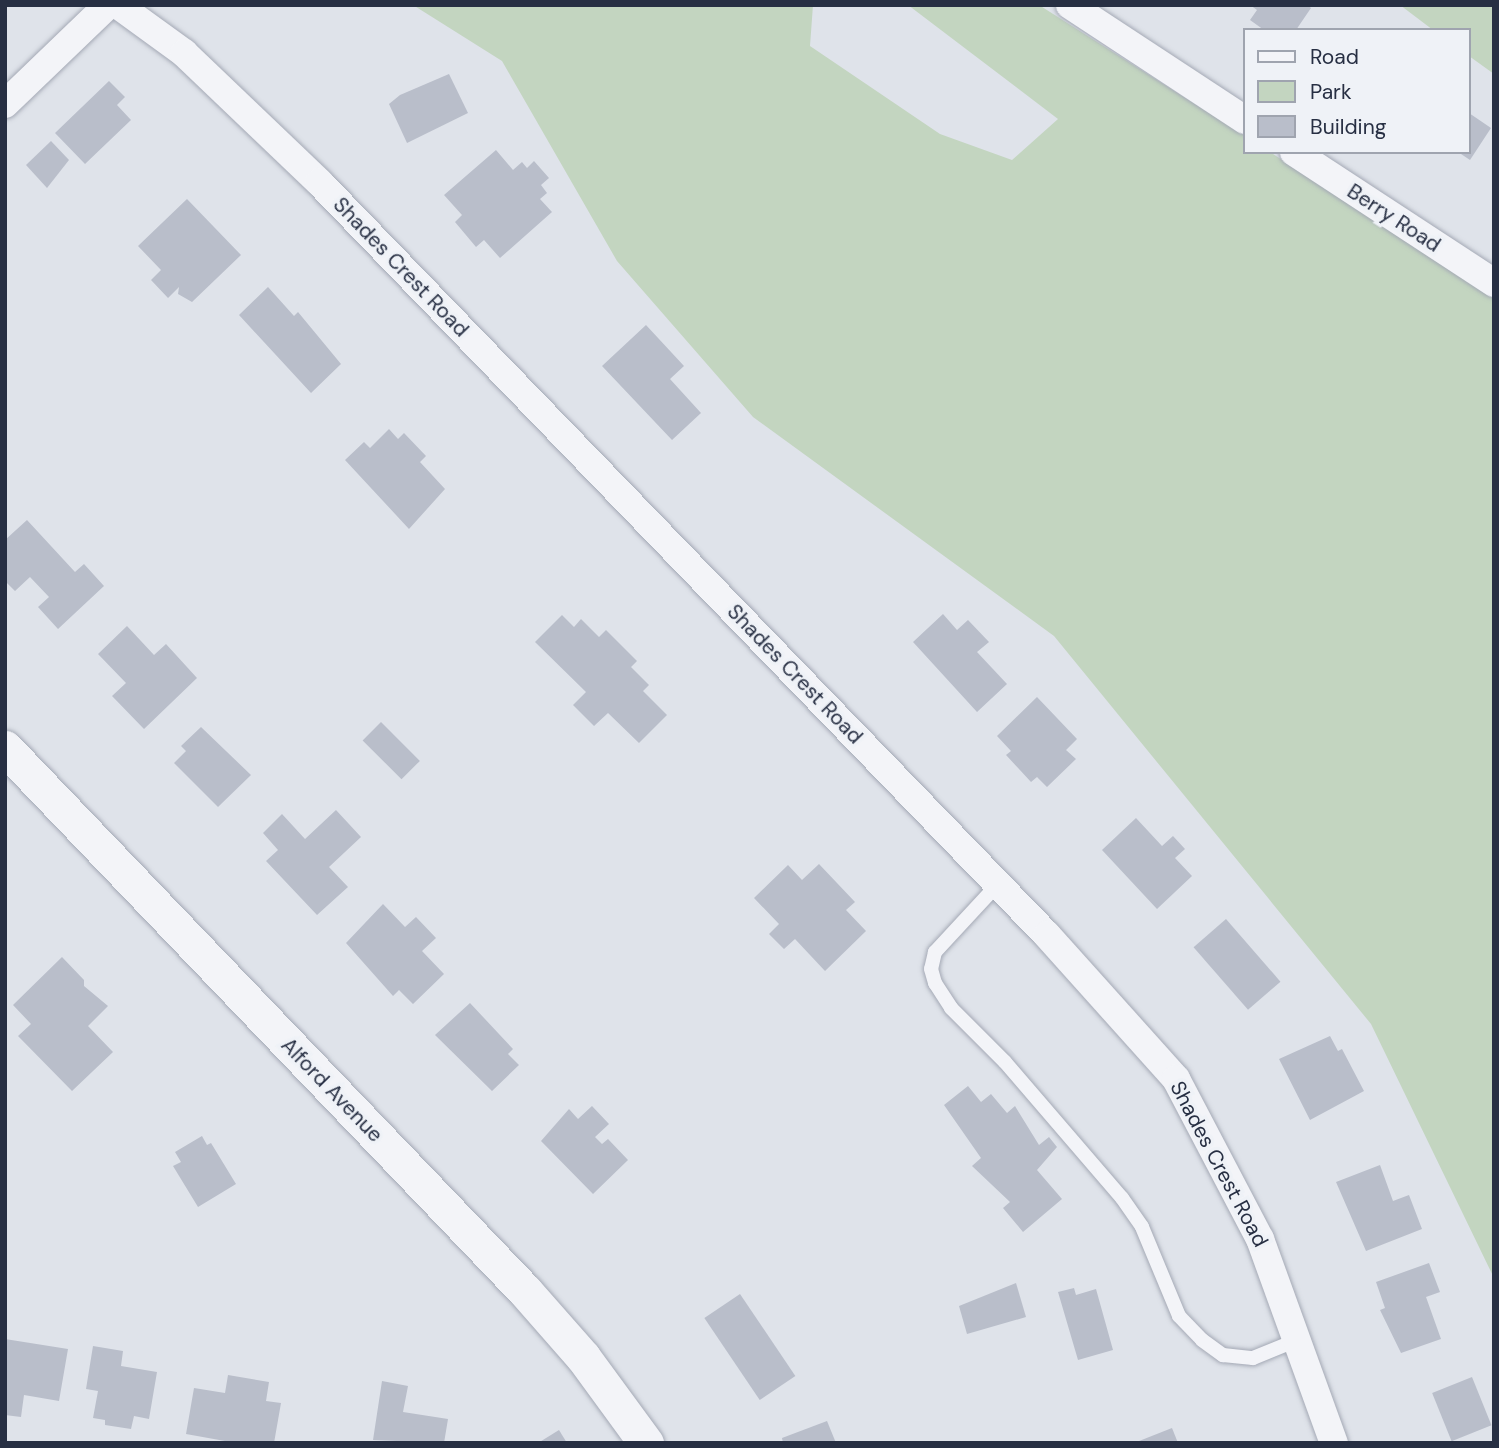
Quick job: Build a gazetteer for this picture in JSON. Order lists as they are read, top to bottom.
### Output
{
  "streets": {
    "street": ["Berry Road", "Shades Crest Road", "Alford Avenue"]
  },
  "legend": ["Road", "Park", "Building"]
}
